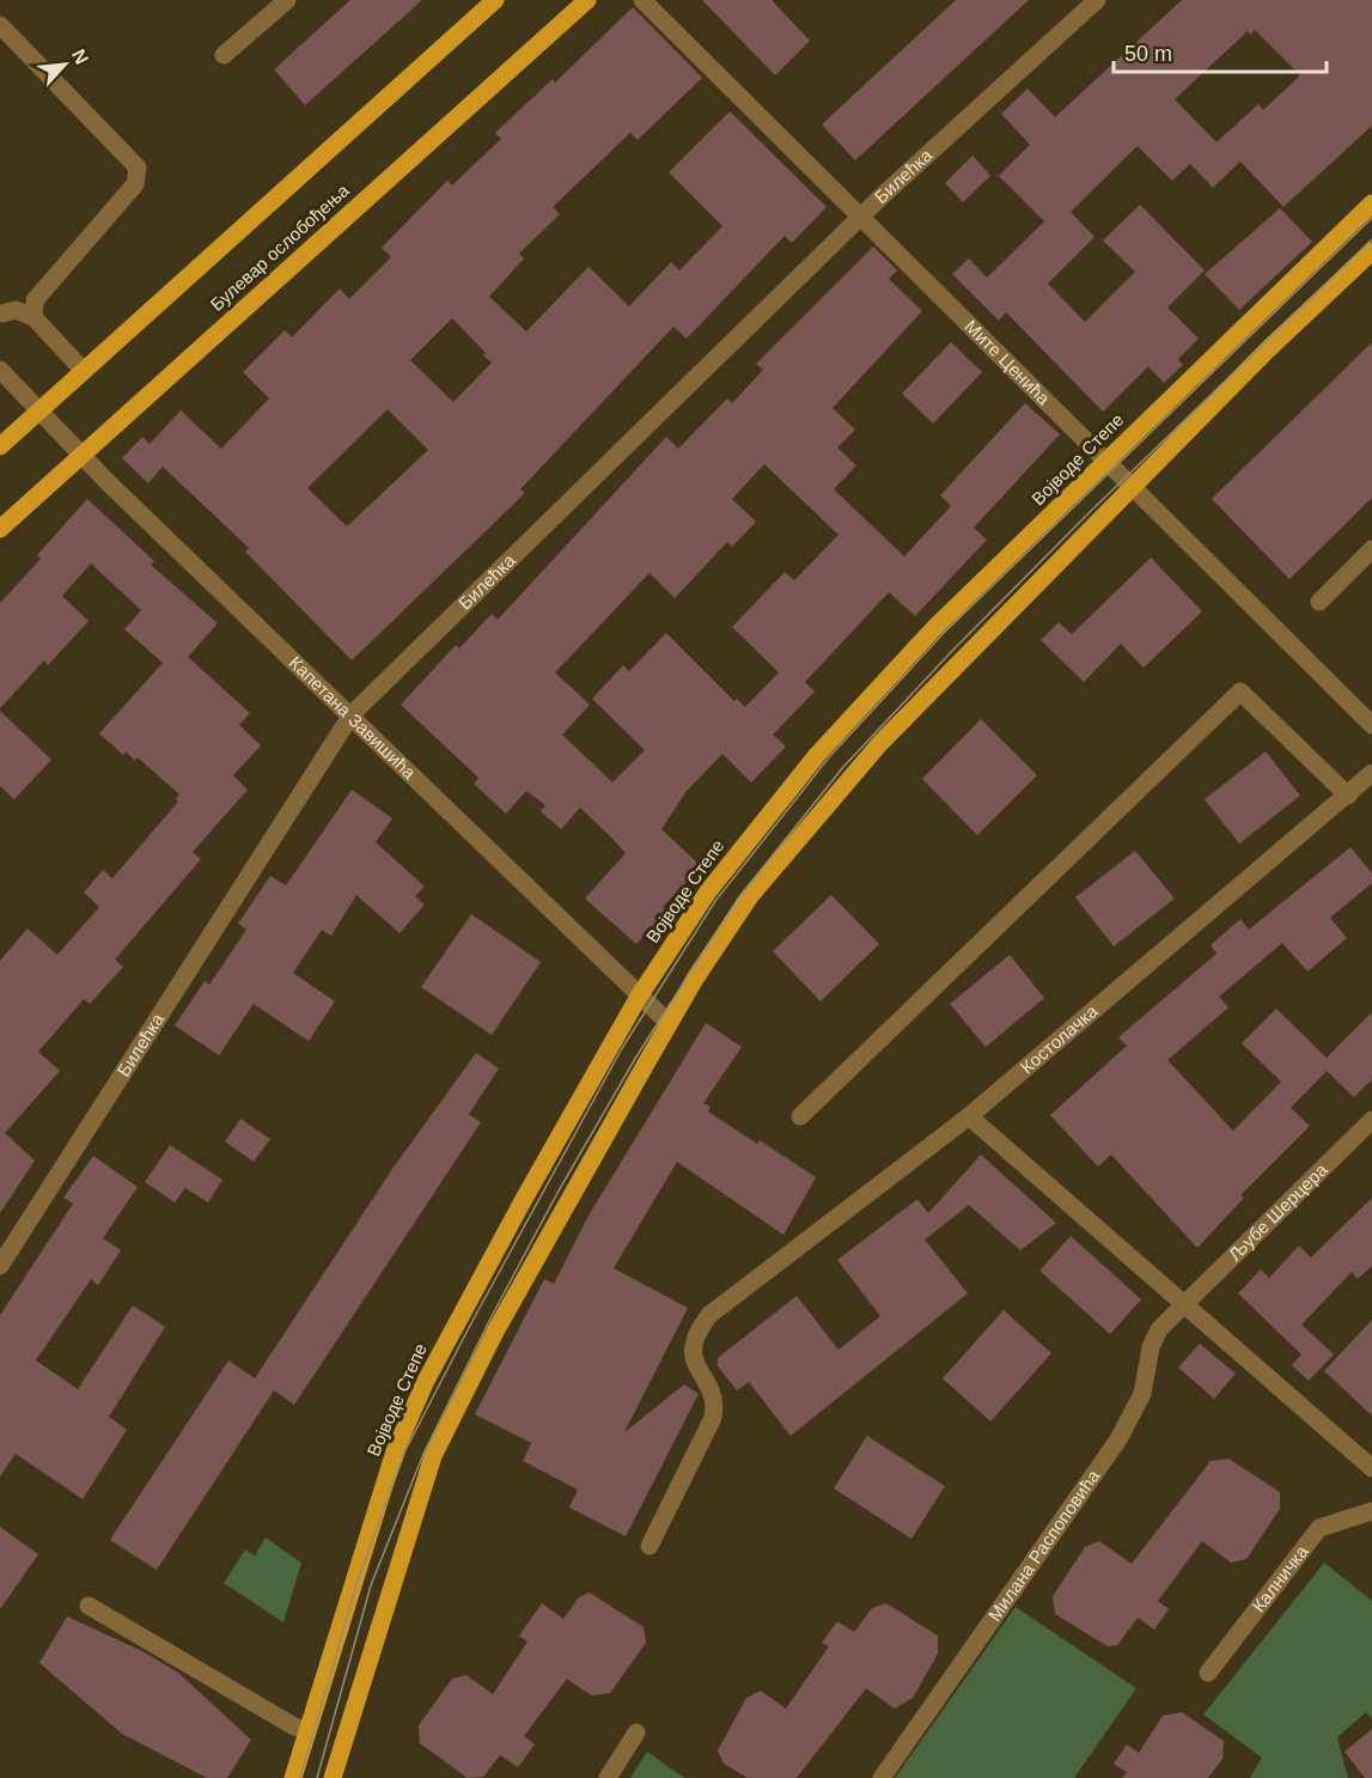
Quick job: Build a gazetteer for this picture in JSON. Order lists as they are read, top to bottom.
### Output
{
  "streets": {
    "main road": ["Булевар ослобођења", "Војводе Степе"],
    "street": [
      "Билећка",
      "Мите Ценића",
      "Капетана Завишића",
      "Костолачка",
      "Љубе Шерцера",
      "Милана Распоповића",
      "Калничка"
    ]
  },
  "crossings": [
    ["Билећка", "Мите Ценића"],
    ["Билећка", "Капетана Завишића"],
    ["Булевар ослобођења", "Капетана Завишића"],
    ["Мите Ценића", "Војводе Степе"],
    ["Војводе Степе", "Капетана Завишића"],
    ["Љубе Шерцера", "Милана Распоповића"]
  ],
  "scale_bar": "50 m",
  "north": "top right"
}
